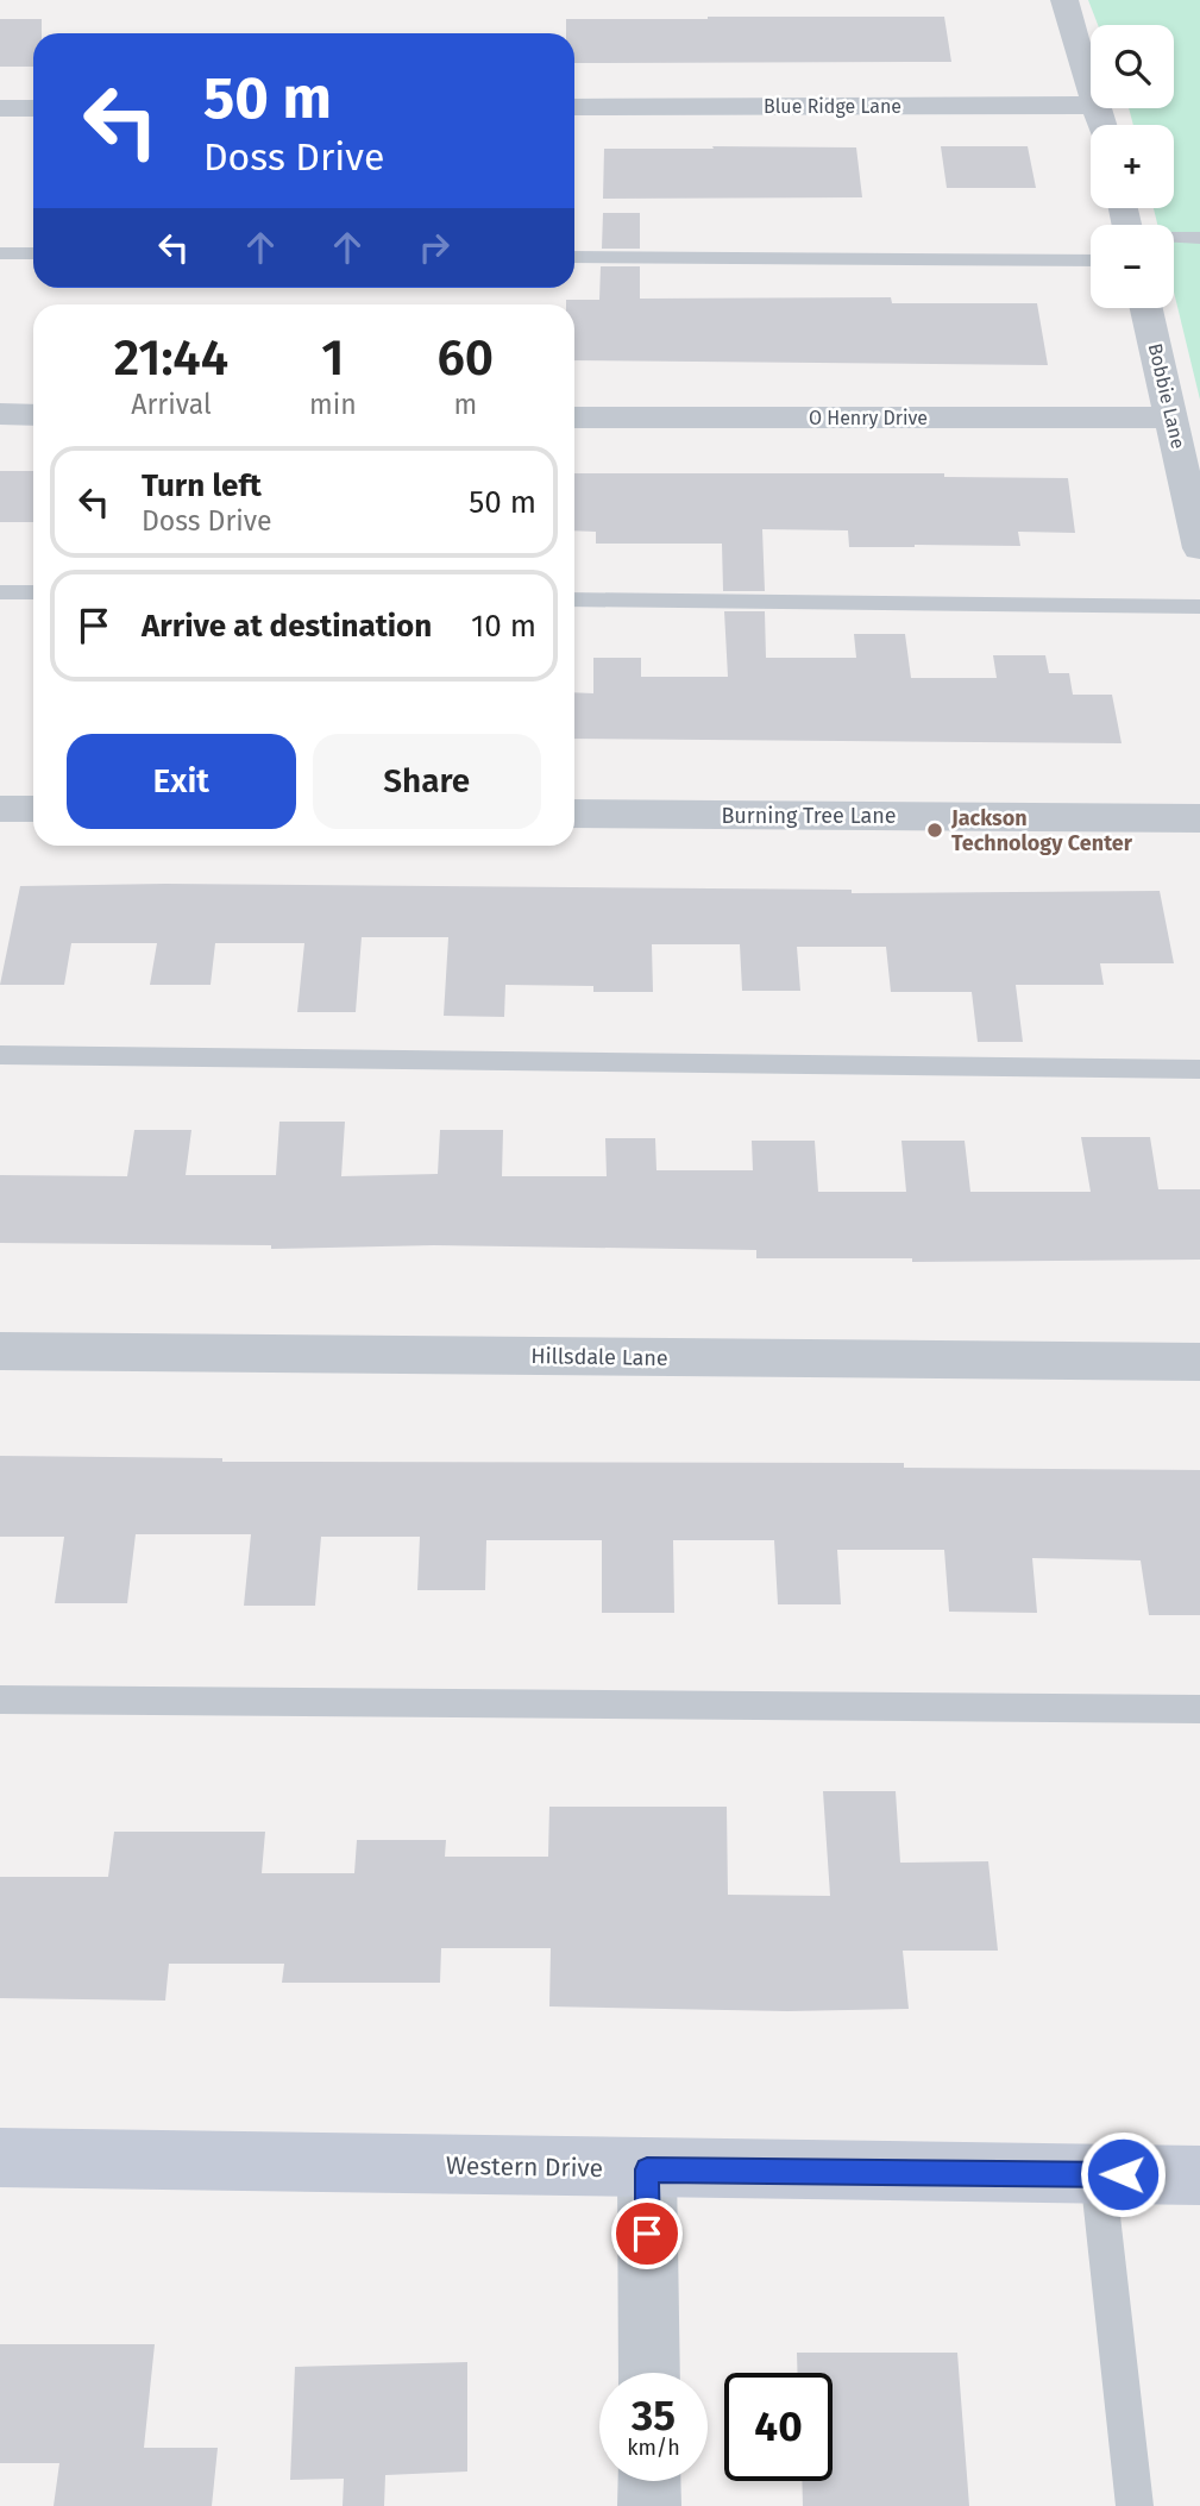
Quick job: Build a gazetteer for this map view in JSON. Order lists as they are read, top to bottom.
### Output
{
  "streets": {
    "street": [
      "Blue Ridge Lane",
      "Bobbie Lane",
      "O Henry Drive",
      "Burning Tree Lane",
      "Hillsdale Lane",
      "Western Drive"
    ]
  },
  "crossings": [
    ["Bobbie Lane", "O Henry Drive"]
  ],
  "places": ["Jackson Technology Center"],
  "page": {
    "map_buttons": ["+", "−"],
    "turn": ["50 m", "Doss Drive"],
    "eta": [
      "21:44",
      "Arrival",
      "1",
      "min",
      "60",
      "m"
    ],
    "list": [
      {
        "name": "Turn left",
        "note": "Doss Drive",
        "value": "50 m"
      },
      {
        "name": "Arrive at destination",
        "value": "10 m"
      }
    ],
    "buttons": ["Exit", "Share"],
    "speed": "35 km/h",
    "limit": "40"
  }
}
